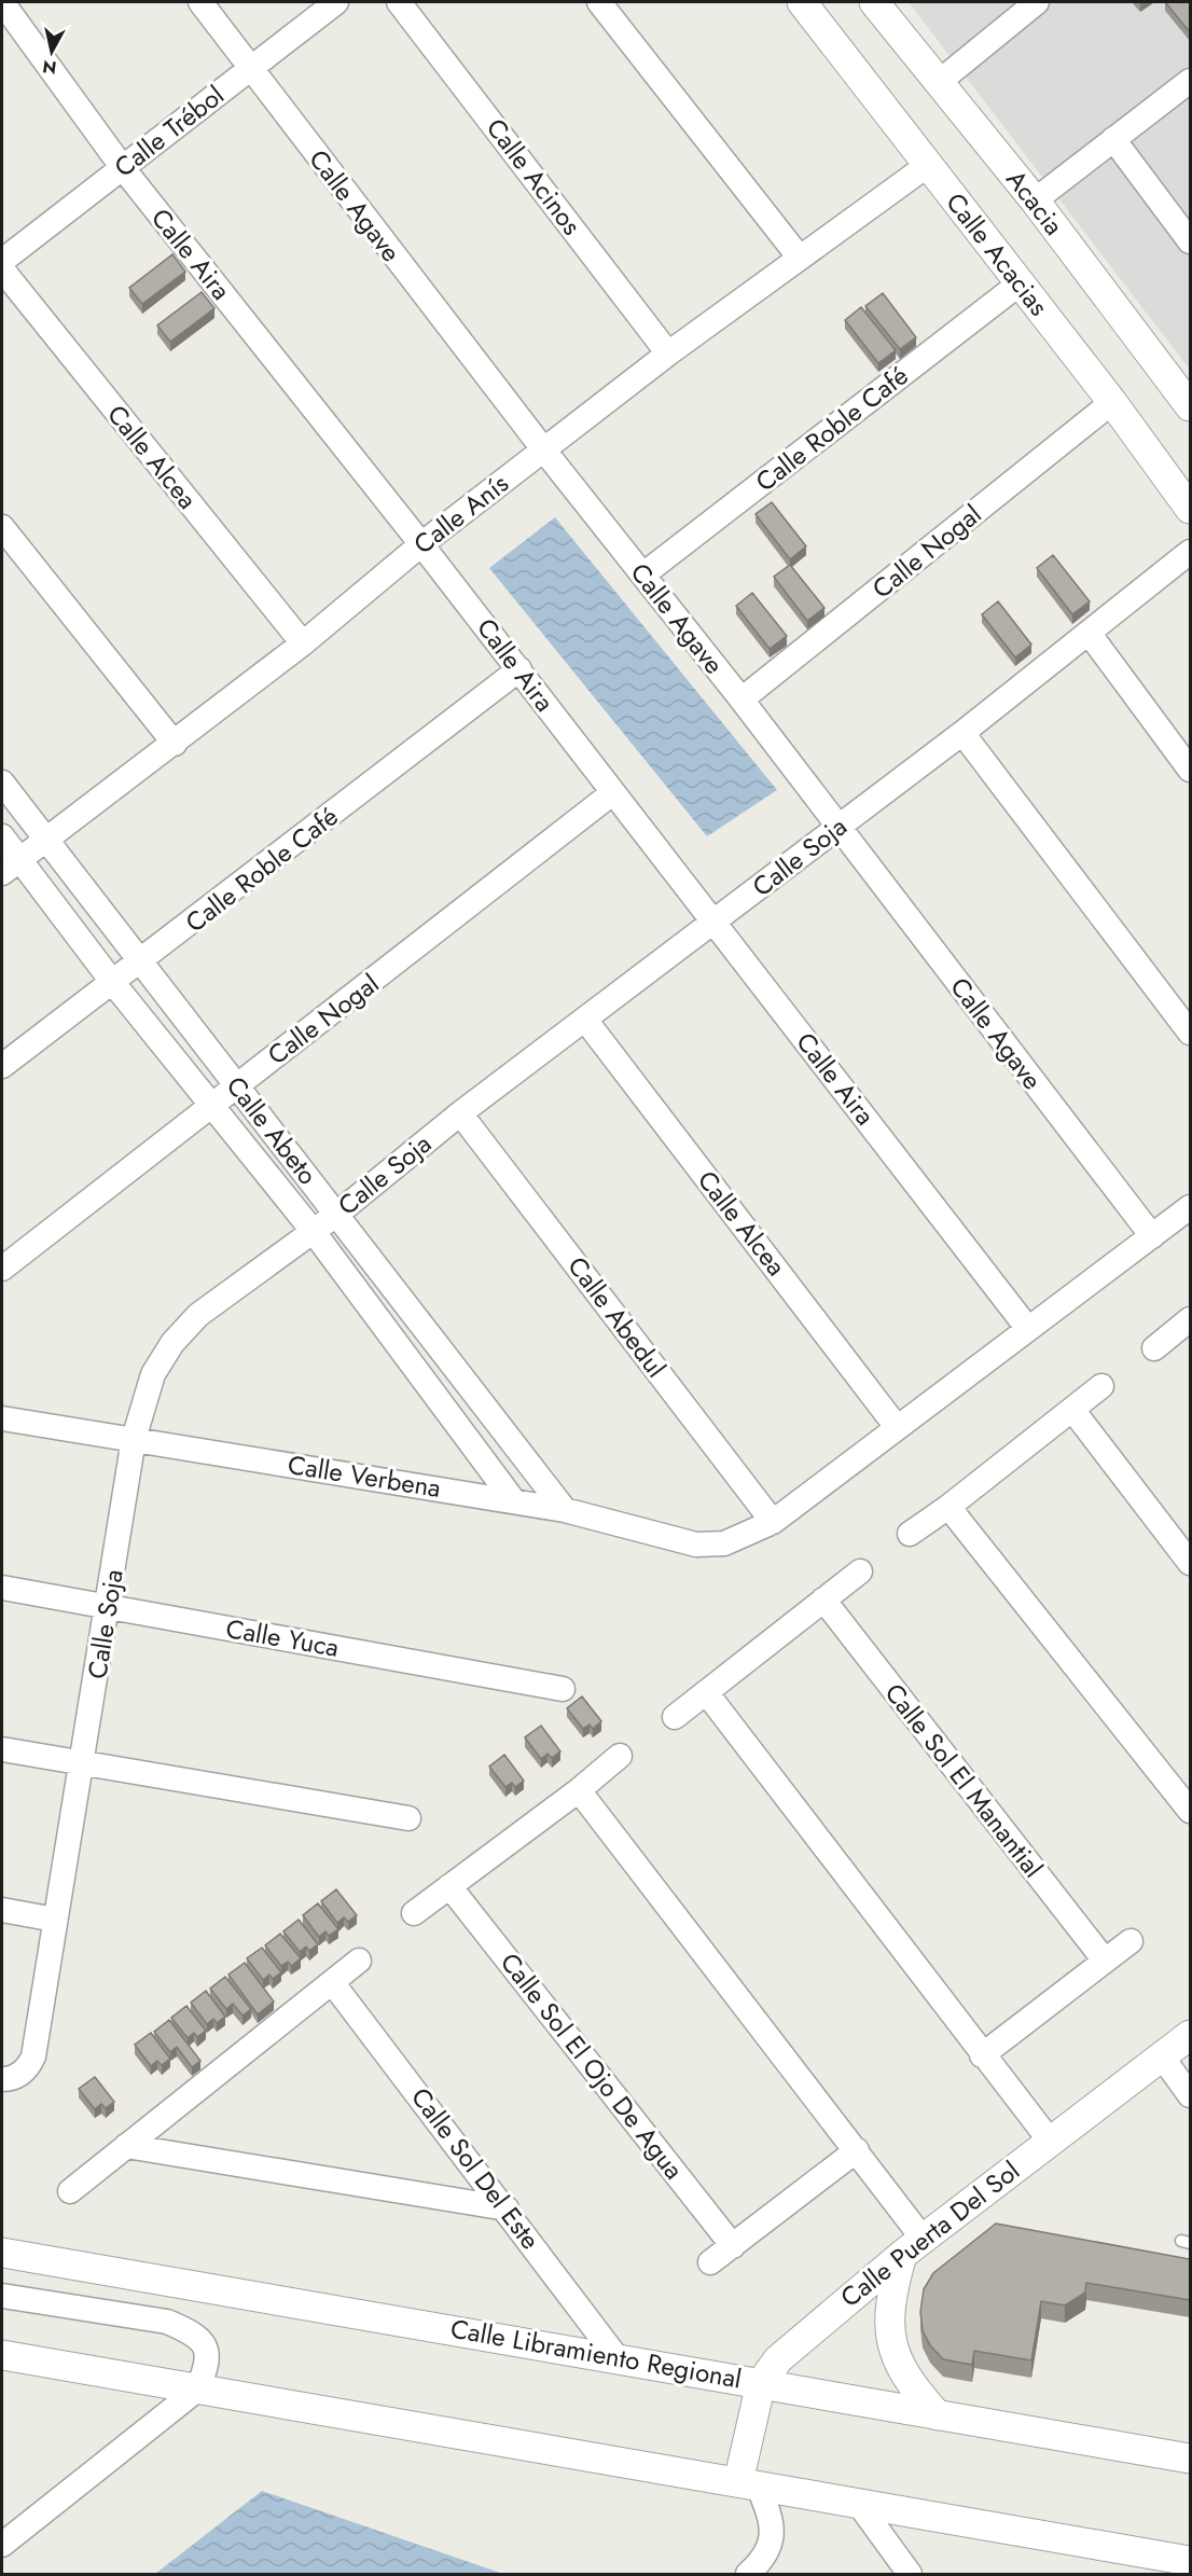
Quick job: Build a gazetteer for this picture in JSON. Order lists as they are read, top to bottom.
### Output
{
  "streets": {
    "street": [
      "Calle Trébol",
      "Calle Acinos",
      "Acacia",
      "Calle Agave",
      "Calle Aira",
      "Calle Acacias",
      "Calle Roble Café",
      "Calle Alcea",
      "Calle Anís",
      "Calle Nogal",
      "Calle Soja",
      "Calle Abeto",
      "Calle Abedul",
      "Calle Verbena",
      "Calle Yuca",
      "Calle Sol El Manantial",
      "Calle Sol El Ojo De Agua",
      "Calle Sol Del Este",
      "Calle Puerta Del Sol",
      "Calle Libramiento Regional"
    ]
  },
  "crossings": [
    ["Calle Trébol", "Calle Agave"],
    ["Calle Trébol", "Calle Aira"],
    ["Calle Acinos", "Calle Anís"],
    ["Calle Agave", "Calle Roble Café"],
    ["Calle Agave", "Calle Anís"],
    ["Calle Agave", "Calle Nogal"],
    ["Calle Agave", "Calle Soja"],
    ["Calle Aira", "Calle Roble Café"],
    ["Calle Aira", "Calle Anís"],
    ["Calle Aira", "Calle Nogal"],
    ["Calle Aira", "Calle Soja"],
    ["Calle Acacias", "Calle Roble Café"],
    ["Calle Acacias", "Calle Anís"],
    ["Calle Acacias", "Calle Nogal"],
    ["Calle Roble Café", "Calle Abeto"],
    ["Calle Alcea", "Calle Anís"],
    ["Calle Alcea", "Calle Soja"],
    ["Calle Anís", "Calle Abeto"],
    ["Calle Nogal", "Calle Abeto"],
    ["Calle Soja", "Calle Abeto"],
    ["Calle Soja", "Calle Abedul"],
    ["Calle Soja", "Calle Verbena"],
    ["Calle Soja", "Calle Yuca"],
    ["Calle Abeto", "Calle Verbena"],
    ["Calle Abedul", "Calle Verbena"],
    ["Calle Sol Del Este", "Calle Libramiento Regional"],
    ["Calle Puerta Del Sol", "Calle Libramiento Regional"]
  ],
  "north": "bottom"
}
